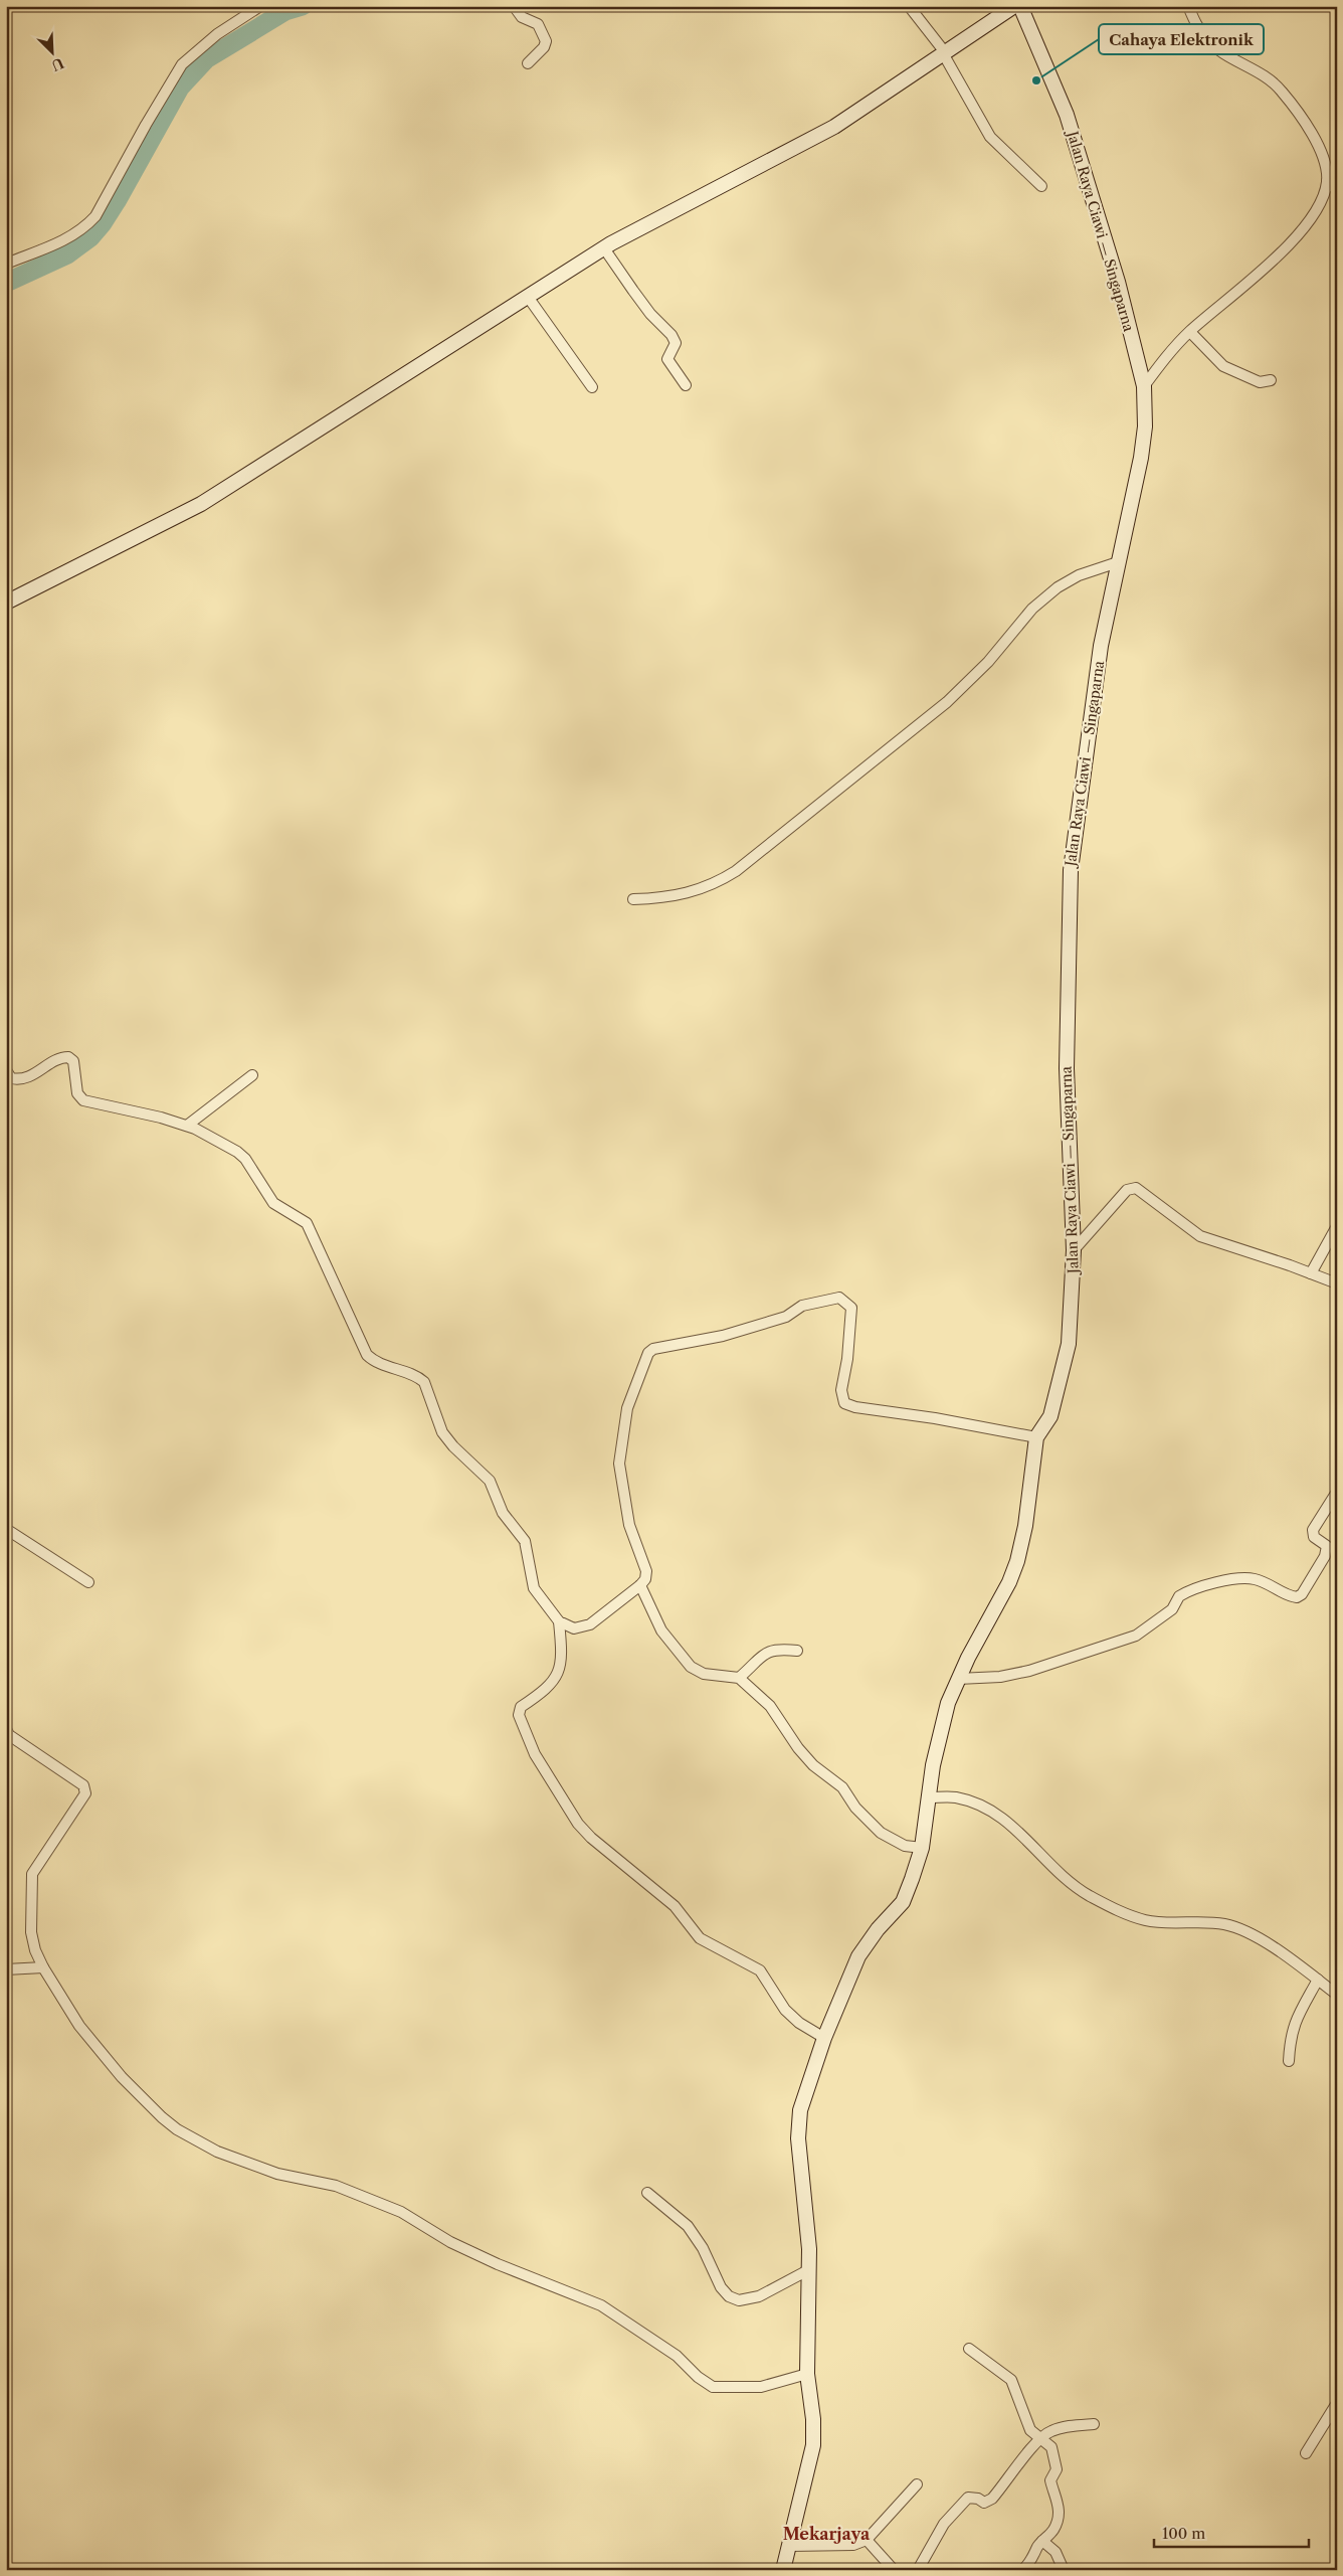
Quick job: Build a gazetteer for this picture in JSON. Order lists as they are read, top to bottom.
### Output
{
  "streets": {
    "main road": ["Jalan Raya Ciawi — Singaparna"]
  },
  "districts": ["Mekarjaya"],
  "places": ["Cahaya Elektronik"],
  "scale_bar": "100 m",
  "north": "bottom right"
}
